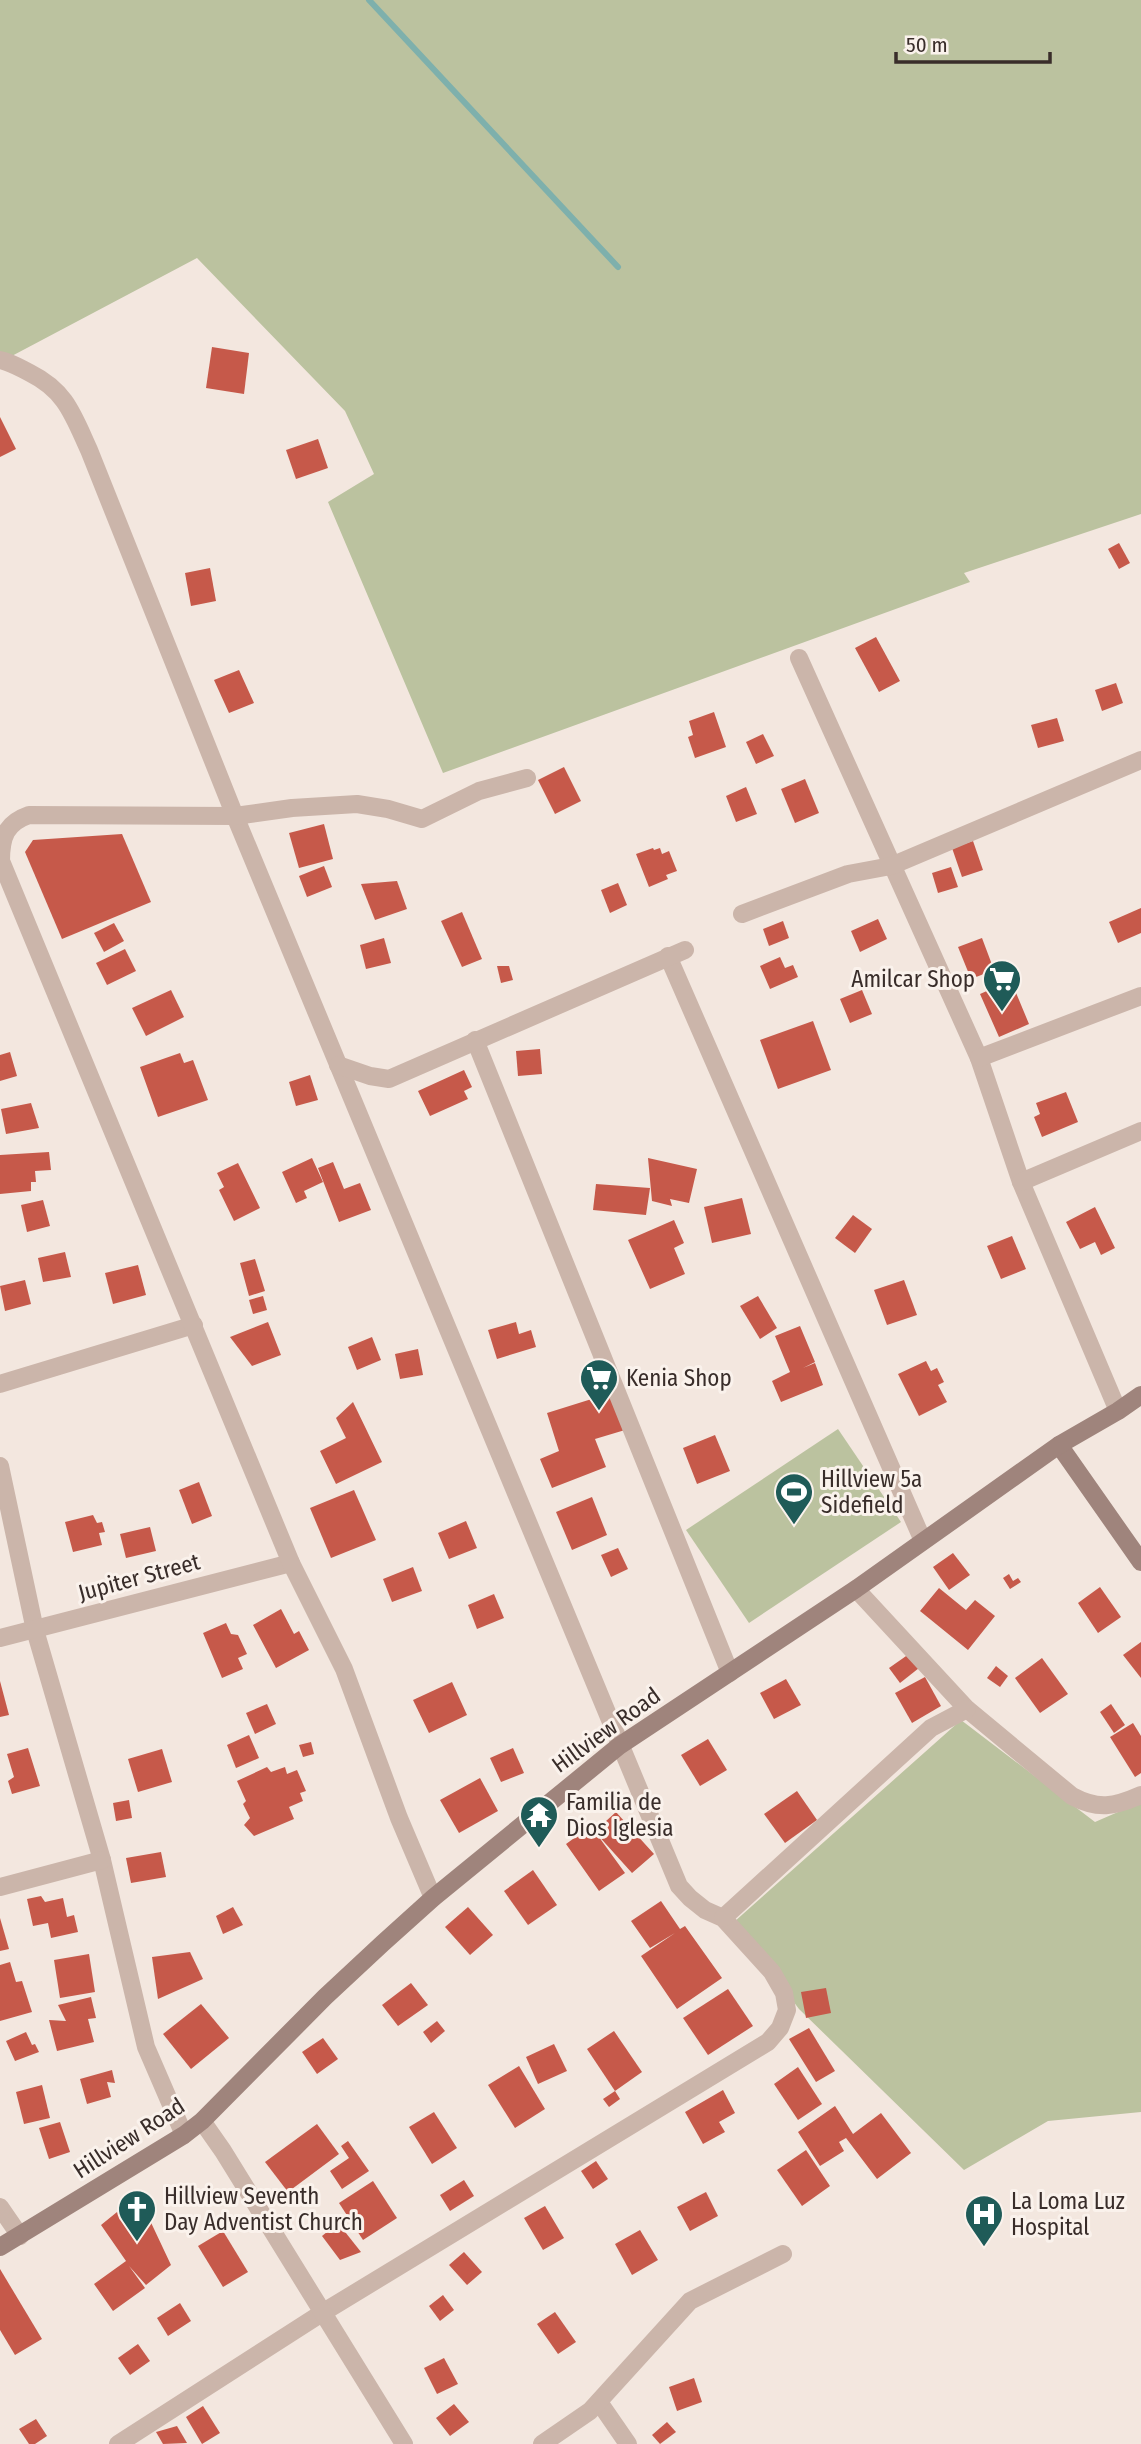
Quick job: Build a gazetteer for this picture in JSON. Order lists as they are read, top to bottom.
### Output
{
  "streets": {
    "street": ["Jupiter Street", "Hillview Road"]
  },
  "places": {
    "supermarket": ["Amilcar Shop", "Kenia Shop"],
    "sports": ["Hillview 5a Sidefield"],
    "temple": ["Familia de Dios Iglesia"],
    "church": ["Hillview Seventh Day Adventist Church"],
    "hospital": ["La Loma Luz Hospital"]
  },
  "scale_bar": "50 m"
}
